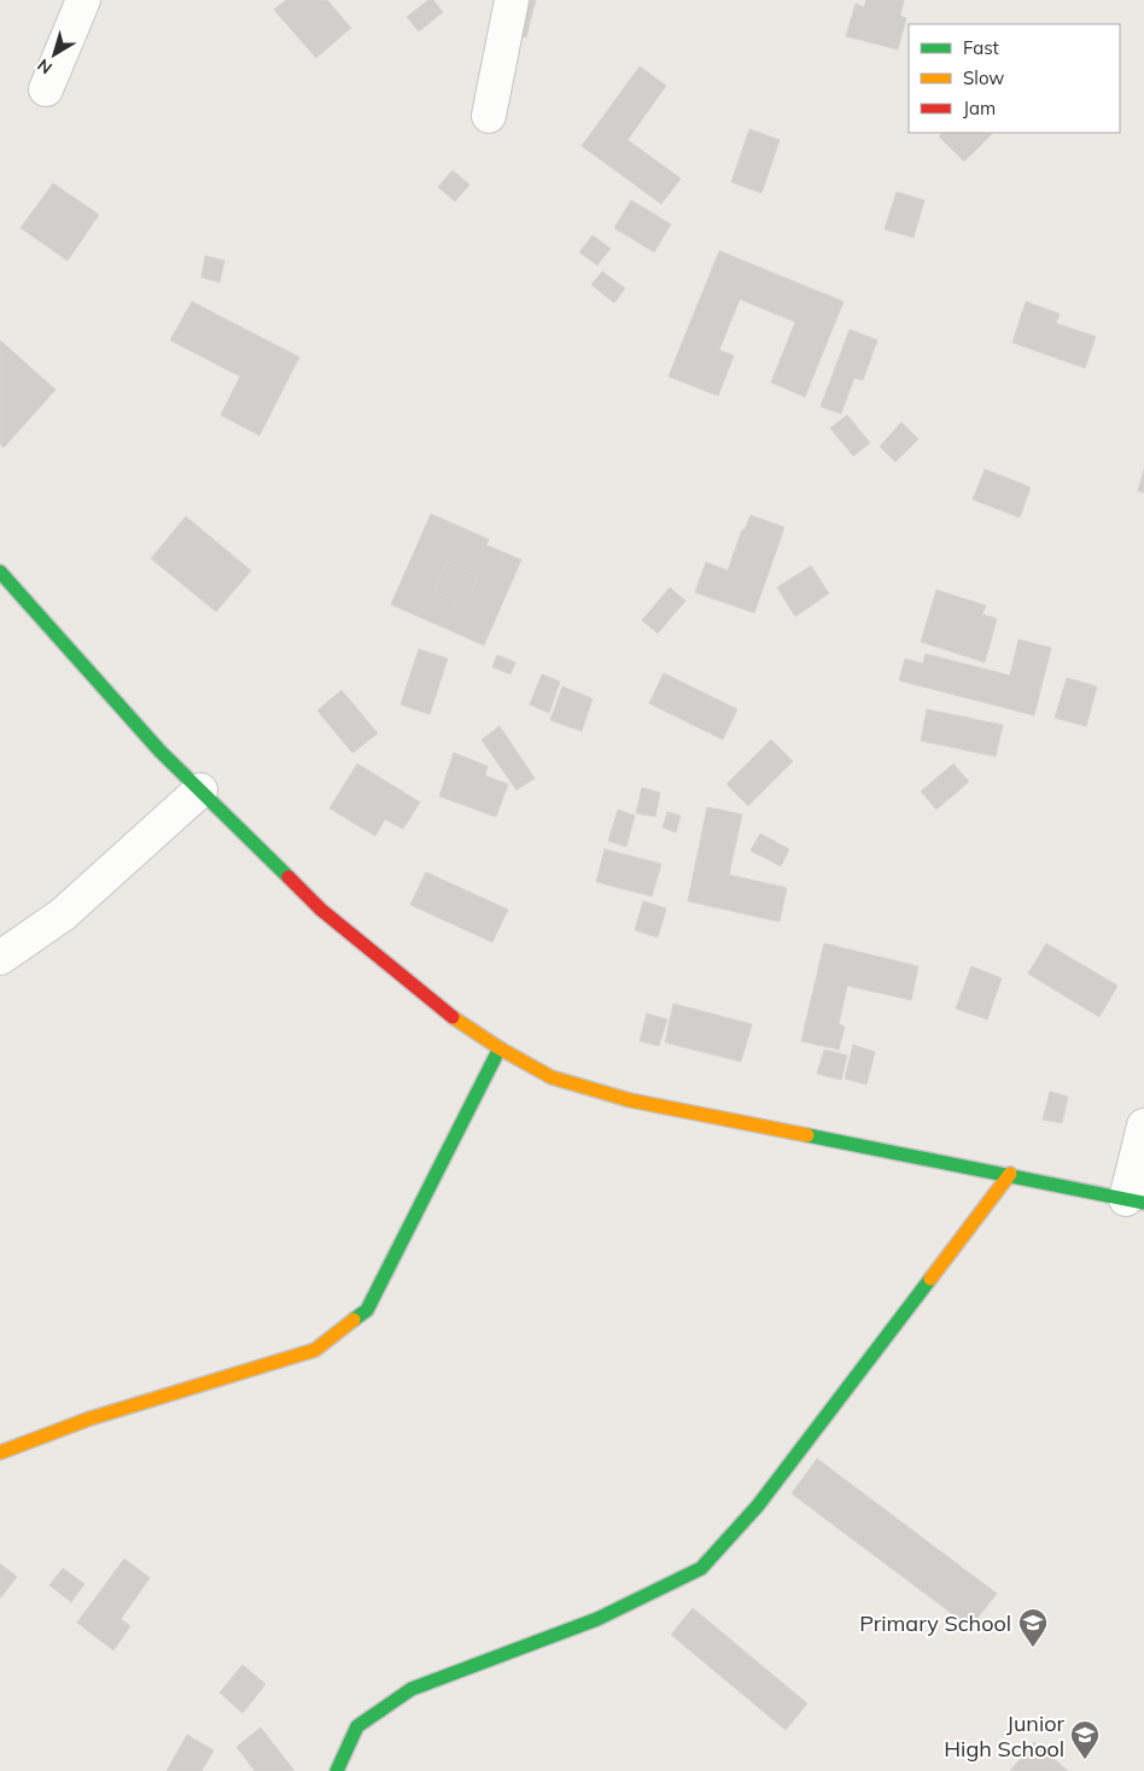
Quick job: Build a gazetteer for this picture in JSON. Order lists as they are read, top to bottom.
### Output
{
  "places": {
    "school or university": ["Primary School", "Junior High School"]
  },
  "legend": ["Fast", "Slow", "Jam"],
  "north": "bottom left"
}
